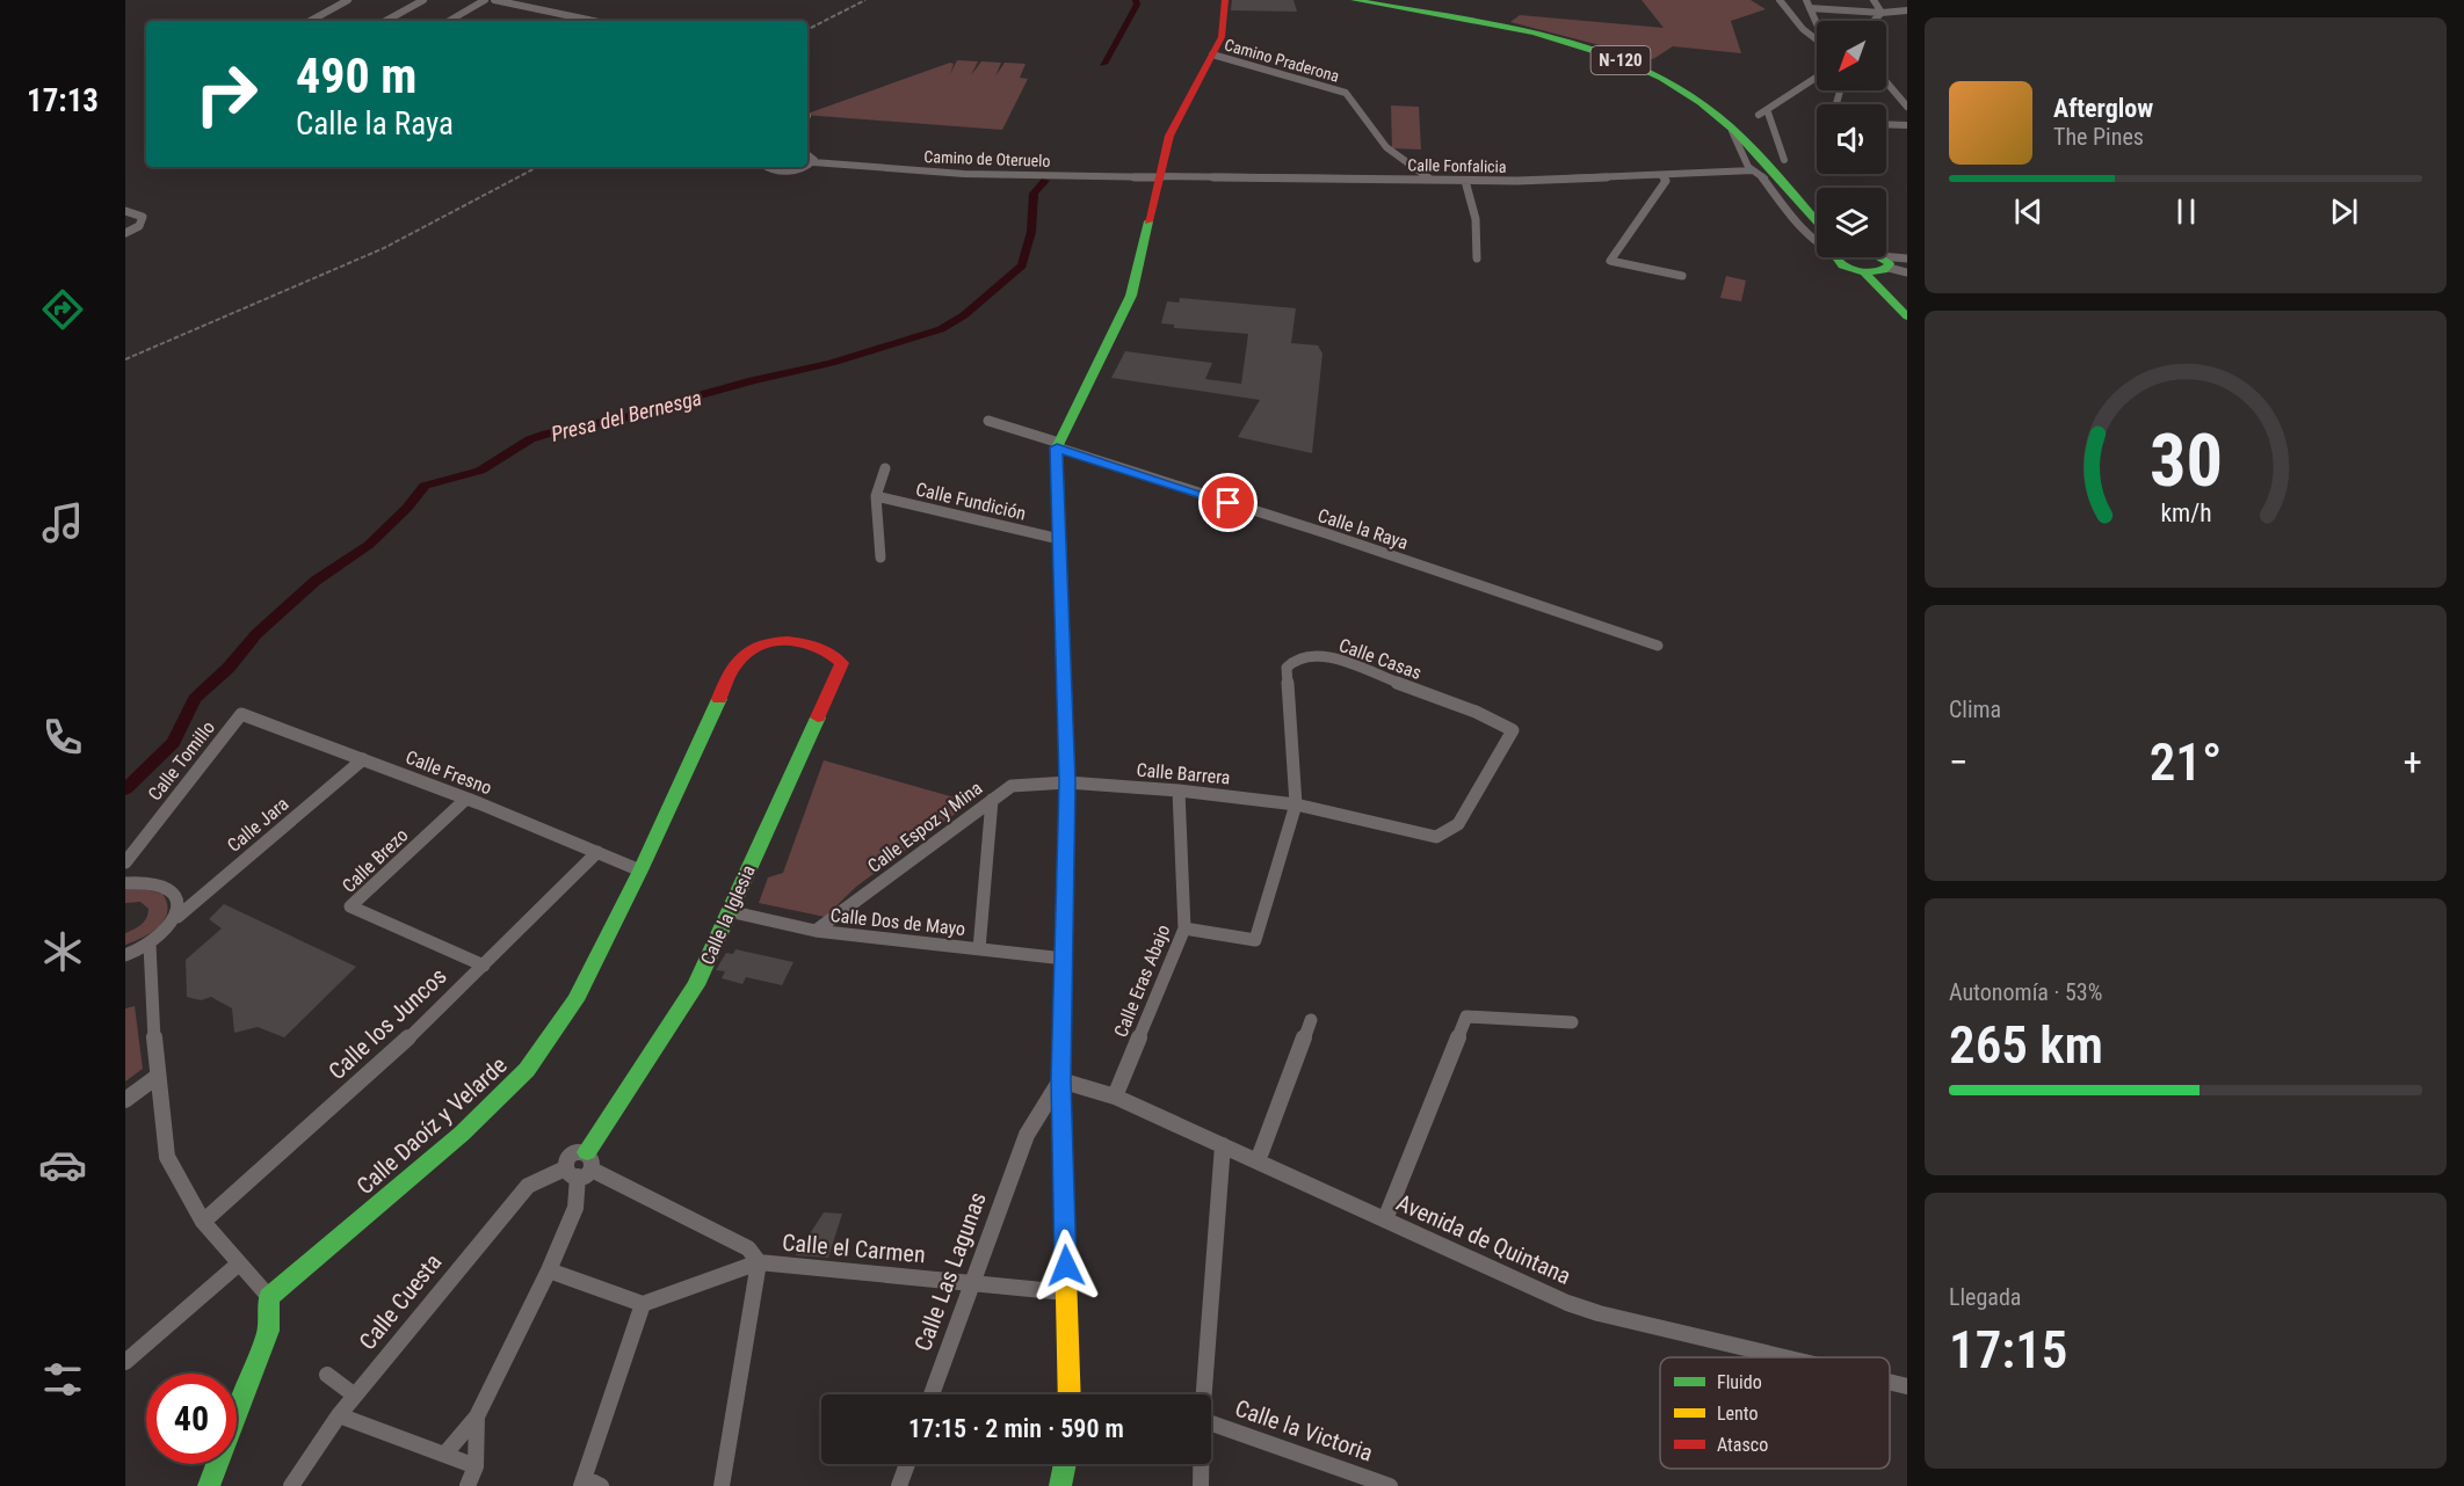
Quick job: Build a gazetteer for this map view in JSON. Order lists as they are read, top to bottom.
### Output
{
  "streets": {
    "main road": ["N-120", "Calle la Iglesia", "Calle Daoíz y Velarde"],
    "street": [
      "Camino Praderona",
      "Camino de Oteruelo",
      "Calle Fonfalicia",
      "Calle Fundición",
      "Calle la Raya",
      "Calle Casas",
      "Calle Tomillo",
      "Calle Fresno",
      "Calle Barrera",
      "Calle Jara",
      "Calle Espoz y Mina",
      "Calle Brezo",
      "Calle Dos de Mayo",
      "Calle Eras Abajo",
      "Calle los Juncos",
      "Avenida de Quintana",
      "Calle el Carmen",
      "Calle Las Lagunas",
      "Calle Cuesta",
      "Calle la Victoria"
    ]
  },
  "crossings": [
    ["Camino Praderona", "Calle Fonfalicia"],
    ["Camino de Oteruelo", "Calle Fonfalicia"],
    ["Calle Casas", "Calle Barrera"],
    ["Calle Tomillo", "Calle Fresno"],
    ["Calle Fresno", "Calle Jara"],
    ["Calle Fresno", "Calle Brezo"],
    ["Calle Fresno", "Calle los Juncos"],
    ["Calle Fresno", "Calle Daoíz y Velarde"],
    ["Calle Barrera", "Calle Espoz y Mina"],
    ["Calle Barrera", "Calle Eras Abajo"],
    ["Calle Espoz y Mina", "Calle Dos de Mayo"],
    ["Calle Brezo", "Calle los Juncos"],
    ["Calle la Iglesia", "Calle Dos de Mayo"],
    ["Calle la Iglesia", "Calle Daoíz y Velarde"],
    ["Calle la Iglesia", "Calle Cuesta"],
    ["Calle Eras Abajo", "Avenida de Quintana"],
    ["Avenida de Quintana", "Calle Las Lagunas"],
    ["Calle el Carmen", "Calle Las Lagunas"],
    ["Calle el Carmen", "Calle Cuesta"]
  ],
  "water": ["Presa del Bernesga"],
  "legend": ["Fluido", "Lento", "Atasco"],
  "north": "bottom left",
  "page": {
    "tabs": "17:13",
    "turn": ["490 m", "Calle la Raya"],
    "song": ["Afterglow", "The Pines"],
    "tile": [
      "Clima",
      ["Autonomía · 53%", "265 km"],
      ["Llegada", "17:15"]
    ],
    "heat": ["−", "21°", "+"],
    "limit": "40",
    "trip": "17:15 · 2 min · 590 m",
    "gauge": ["30", "km/h"]
  }
}
